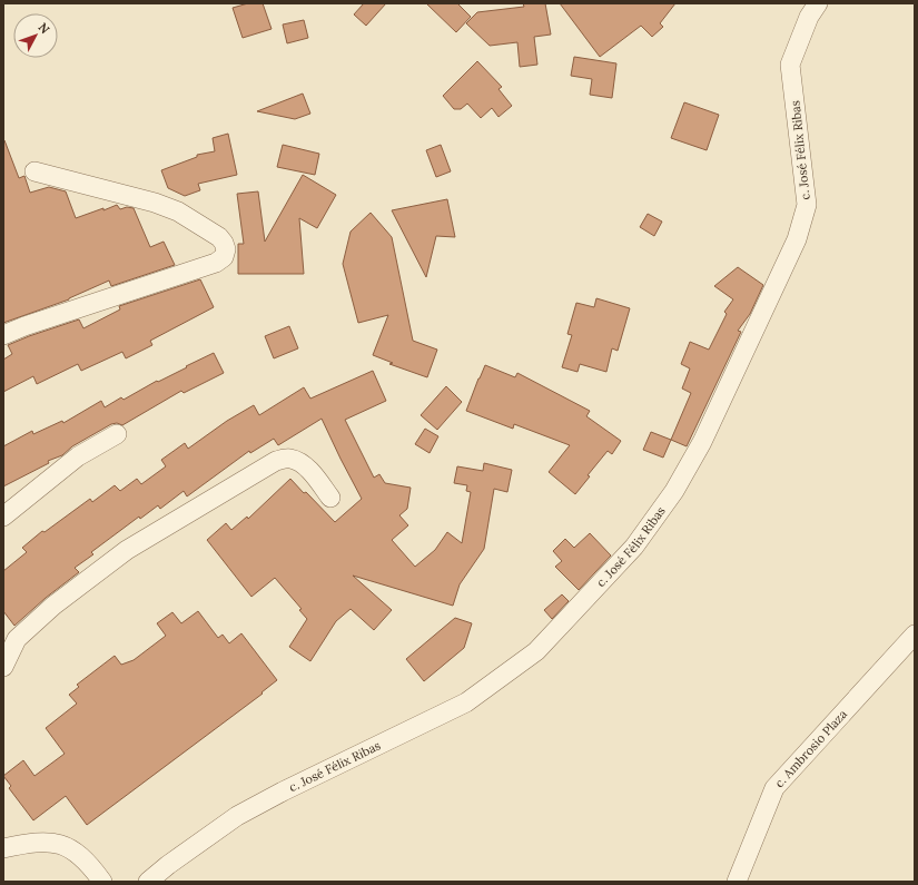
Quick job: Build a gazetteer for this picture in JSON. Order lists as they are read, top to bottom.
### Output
{
  "streets": {
    "street": ["c. José Félix Ribas", "c. Ambrosio Plaza"]
  },
  "north": "top right"
}
